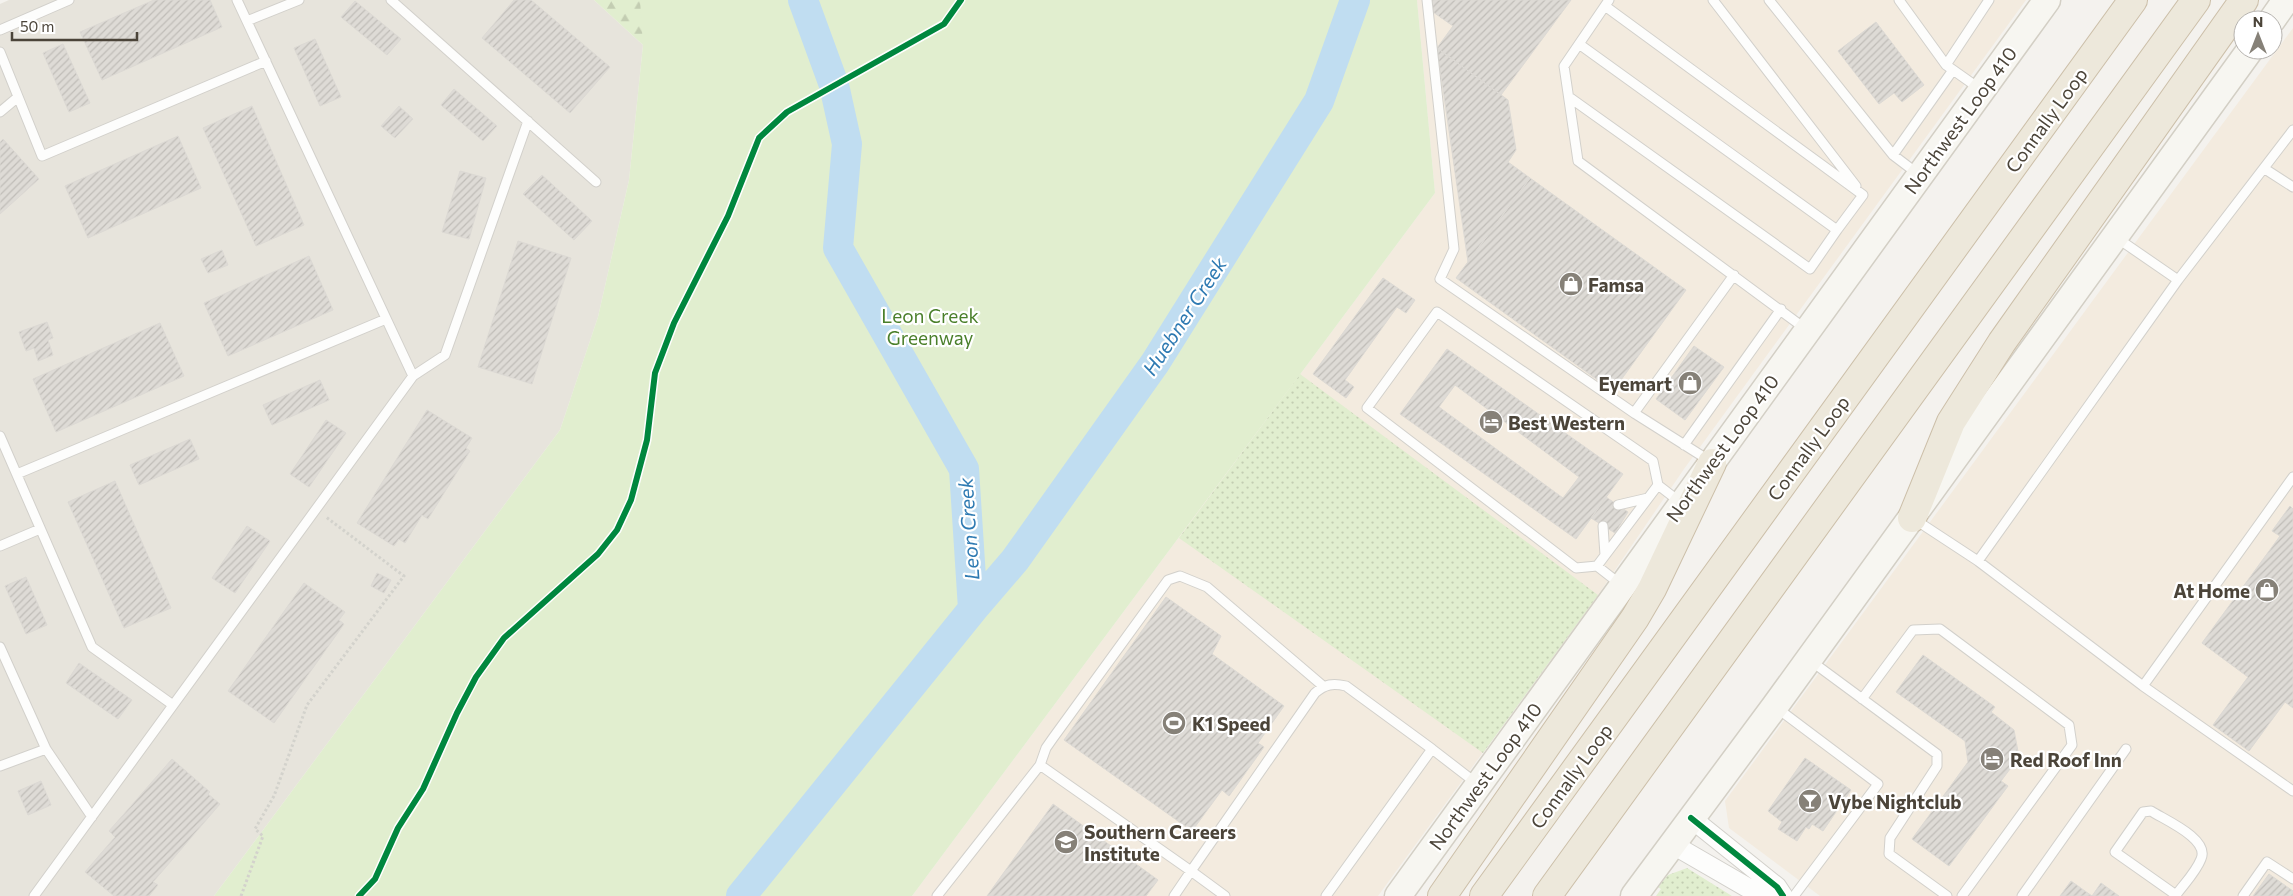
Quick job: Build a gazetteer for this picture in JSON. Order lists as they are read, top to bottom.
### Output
{
  "streets": {
    "highway": ["Connally Loop"],
    "main road": ["Northwest Loop 410"]
  },
  "water": ["Huebner Creek", "Leon Creek"],
  "parks": ["Leon Creek Greenway"],
  "places": {
    "shop": ["Famsa", "Eyemart", "At Home"],
    "hotel": ["Best Western", "Red Roof Inn"],
    "sports": ["K1 Speed"],
    "bar": ["Vybe Nightclub"],
    "school or university": ["Southern Careers Institute"]
  },
  "scale_bar": "50 m",
  "north": "top"
}
